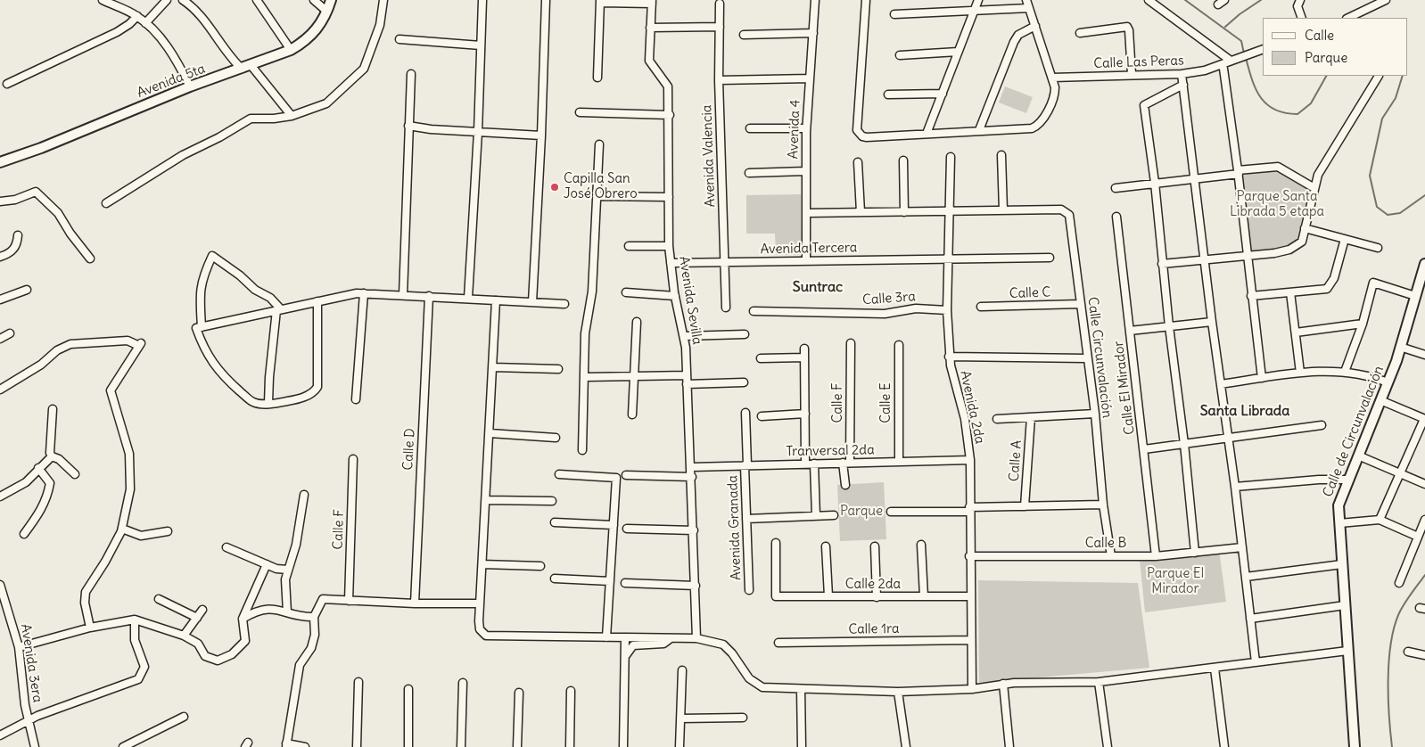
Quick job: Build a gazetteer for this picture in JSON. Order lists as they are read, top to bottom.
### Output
{
  "streets": {
    "street": [
      "Calle Las Peras",
      "Avenida 5ta",
      "Avenida 4",
      "Avenida Valencia",
      "Avenida Tercera",
      "Calle C",
      "Calle 3ra",
      "Avenida Sevilla",
      "Calle Circunvalación",
      "Calle El Mirador",
      "Calle F",
      "Calle E",
      "Avenida 2da",
      "Calle de Circunvalación",
      "Calle D",
      "Tranversal 2da",
      "Calle A",
      "Avenida Granada",
      "Calle B",
      "Calle 2da",
      "Calle 1ra",
      "Avenida 3era"
    ]
  },
  "crossings": [
    ["Avenida 4", "Avenida Tercera"],
    ["Avenida Valencia", "Avenida Tercera"],
    ["Avenida Tercera", "Avenida Sevilla"],
    ["Avenida Tercera", "Avenida 2da"],
    ["Calle C", "Calle Circunvalación"],
    ["Calle 3ra", "Avenida 2da"],
    ["Avenida Sevilla", "Tranversal 2da"],
    ["Calle Circunvalación", "Calle B"],
    ["Calle El Mirador", "Calle B"],
    ["Calle F", "Tranversal 2da"],
    ["Calle E", "Tranversal 2da"],
    ["Avenida 2da", "Tranversal 2da"],
    ["Avenida 2da", "Calle B"],
    ["Avenida 2da", "Calle 2da"],
    ["Avenida 2da", "Calle 1ra"],
    ["Tranversal 2da", "Avenida Granada"]
  ],
  "districts": ["Suntrac", "Santa Librada"],
  "parks": ["Parque Santa Librada 5 etapa", "Parque", "Parque El Mirador"],
  "places": ["Capilla San José Obrero"],
  "legend": ["Calle", "Parque"]
}
